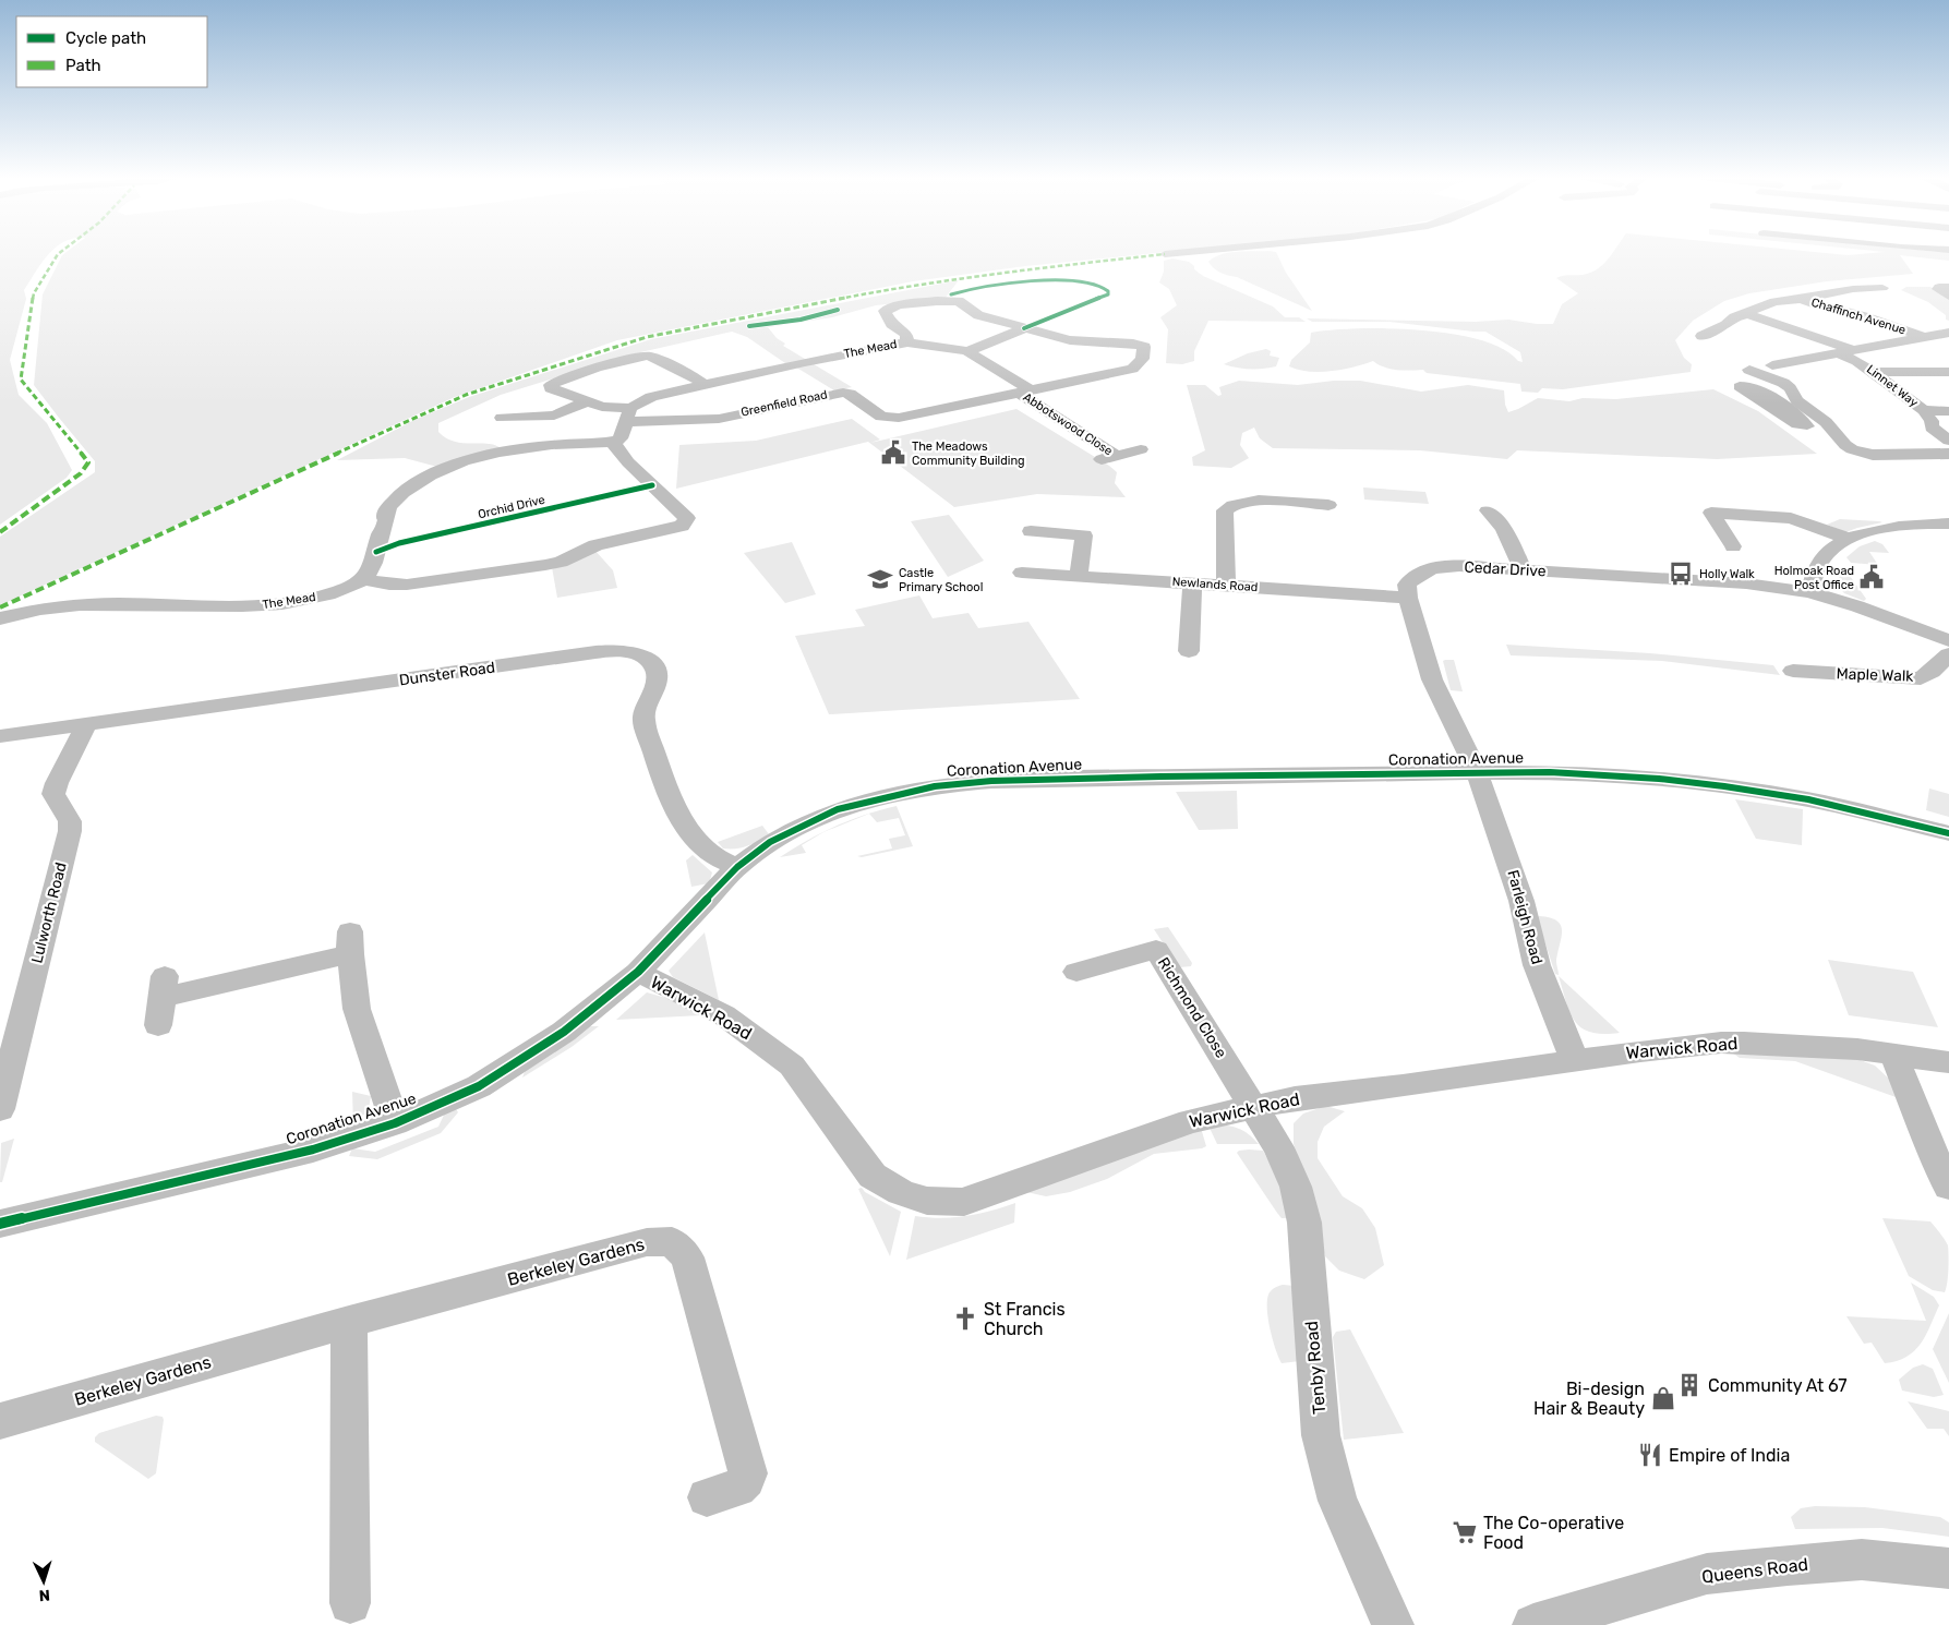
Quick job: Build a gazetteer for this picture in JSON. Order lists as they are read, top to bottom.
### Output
{
  "streets": {
    "street": [
      "Chaffinch Avenue",
      "The Mead",
      "Linnet Way",
      "Greenfield Road",
      "Abbotswood Close",
      "Cedar Drive",
      "Newlands Road",
      "Dunster Road",
      "Maple Walk",
      "Coronation Avenue",
      "Lulworth Road",
      "Farleigh Road",
      "Warwick Road",
      "Richmond Close",
      "Berkeley Gardens",
      "Tenby Road",
      "Queens Road"
    ],
    "cycle path": ["Orchid Drive"]
  },
  "crossings": [
    ["Chaffinch Avenue", "Linnet Way"],
    ["The Mead", "Greenfield Road"],
    ["The Mead", "Abbotswood Close"],
    ["Greenfield Road", "Abbotswood Close"],
    ["Cedar Drive", "Newlands Road"],
    ["Dunster Road", "Coronation Avenue"],
    ["Dunster Road", "Lulworth Road"],
    ["Coronation Avenue", "Farleigh Road"],
    ["Coronation Avenue", "Warwick Road"],
    ["Farleigh Road", "Warwick Road"],
    ["Warwick Road", "Richmond Close"],
    ["Warwick Road", "Tenby Road"],
    ["Richmond Close", "Tenby Road"]
  ],
  "places": {
    "public building": ["The Meadows Community Building", "Holmoak Road Post Office"],
    "bus stop": ["Holly Walk"],
    "school or university": ["Castle Primary School"],
    "church": ["St Francis Church"],
    "building": ["Community At 67"],
    "shop": ["Bi-design Hair & Beauty"],
    "restaurant": ["Empire of India"],
    "supermarket": ["The Co-operative Food"]
  },
  "legend": ["Cycle path", "Path"],
  "north": "bottom"
}
